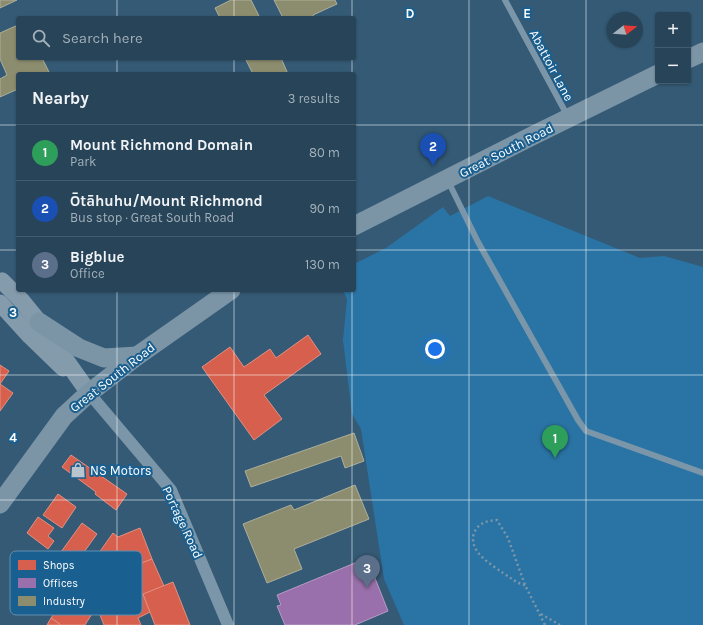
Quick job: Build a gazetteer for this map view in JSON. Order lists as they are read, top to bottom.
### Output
{
  "streets": {
    "main road": ["Great South Road", "Portage Road"],
    "lane": ["Abattoir Lane"]
  },
  "crossings": [
    ["Abattoir Lane", "Great South Road"],
    ["Great South Road", "Portage Road"]
  ],
  "places": {
    "shop": ["NS Motors"]
  },
  "legend": ["Shops", "Offices", "Industry"],
  "north": "right",
  "page": {
    "map_buttons": ["+", "−"],
    "search": "Search here",
    "heading": ["Nearby", "3 results"],
    "list": [
      {
        "mark": "1",
        "name": "Mount Richmond Domain",
        "note": "Park",
        "value": "80 m"
      },
      {
        "mark": "2",
        "name": "Ōtāhuhu/Mount Richmond",
        "note": "Bus stop · Great South Road",
        "value": "90 m"
      },
      {
        "mark": "3",
        "name": "Bigblue",
        "note": "Office",
        "value": "130 m"
      }
    ],
    "pins": ["2", "1", "3"]
  },
  "grid": {
    "columns": ["D", "E"],
    "rows": ["3", "4"]
  }
}
